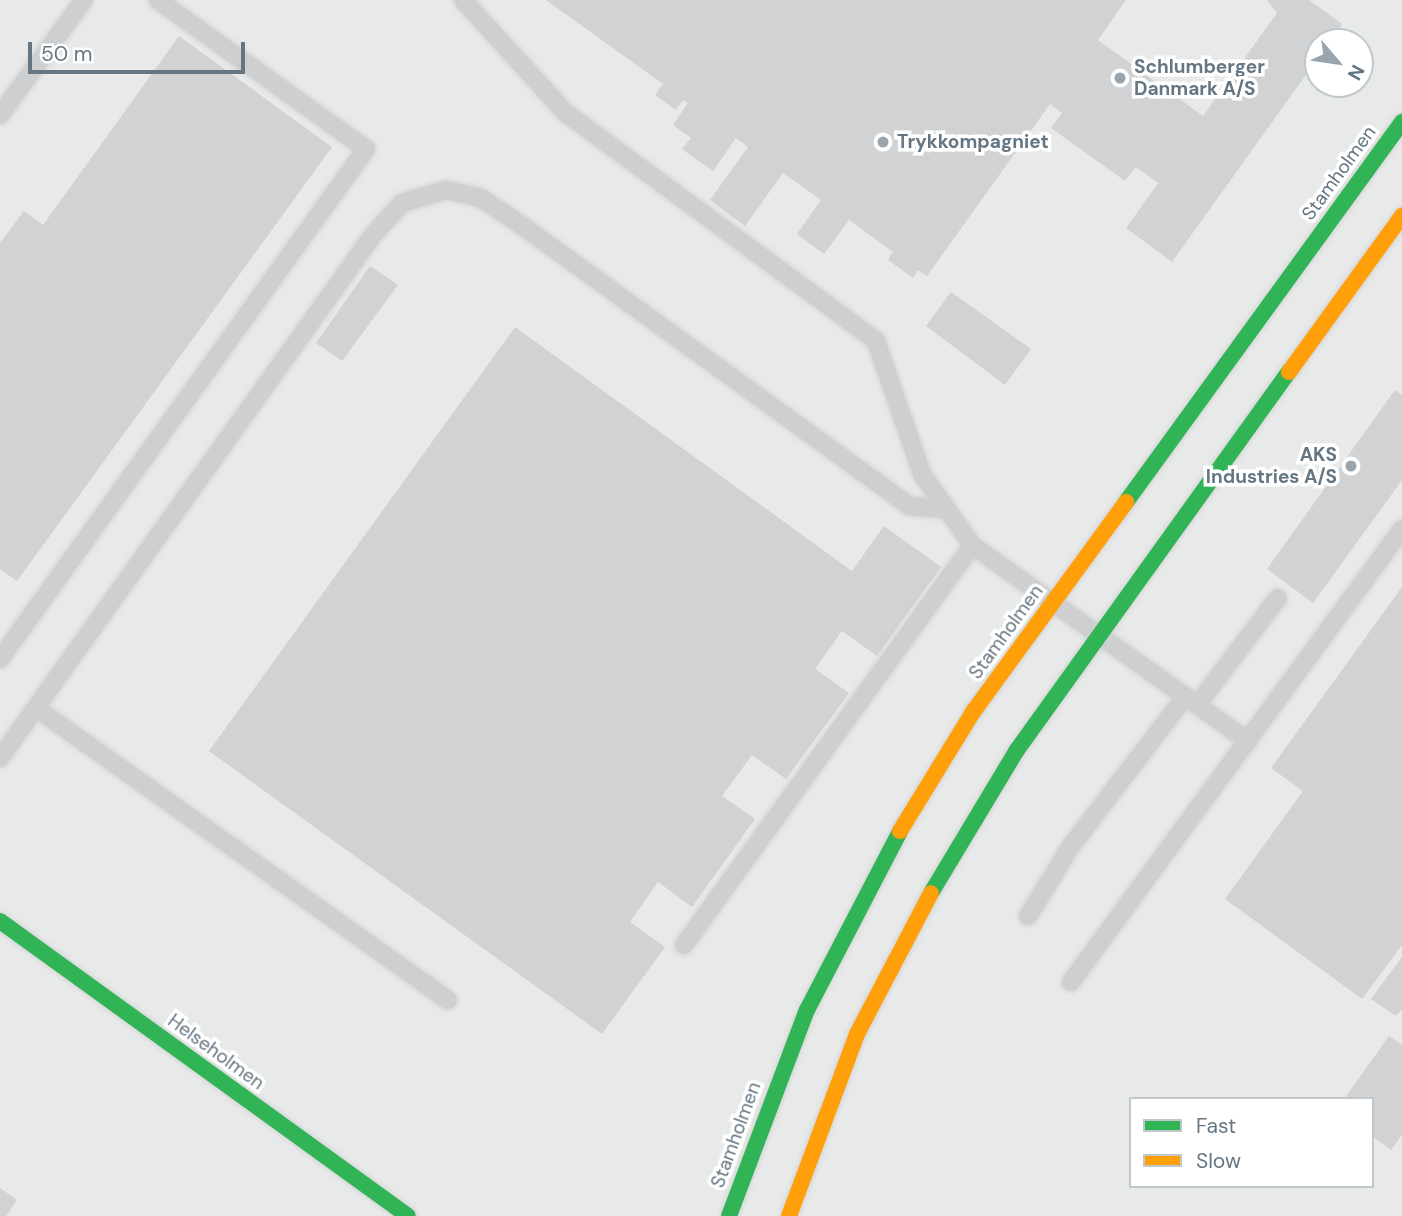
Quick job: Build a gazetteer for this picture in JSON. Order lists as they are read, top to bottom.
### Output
{
  "streets": {
    "street": ["Stamholmen", "Helseholmen"]
  },
  "places": ["Schlumberger Danmark A/S", "Trykkompagniet", "AKS Industries A/S"],
  "legend": ["Fast", "Slow"],
  "scale_bar": "50 m",
  "north": "bottom right"
}
